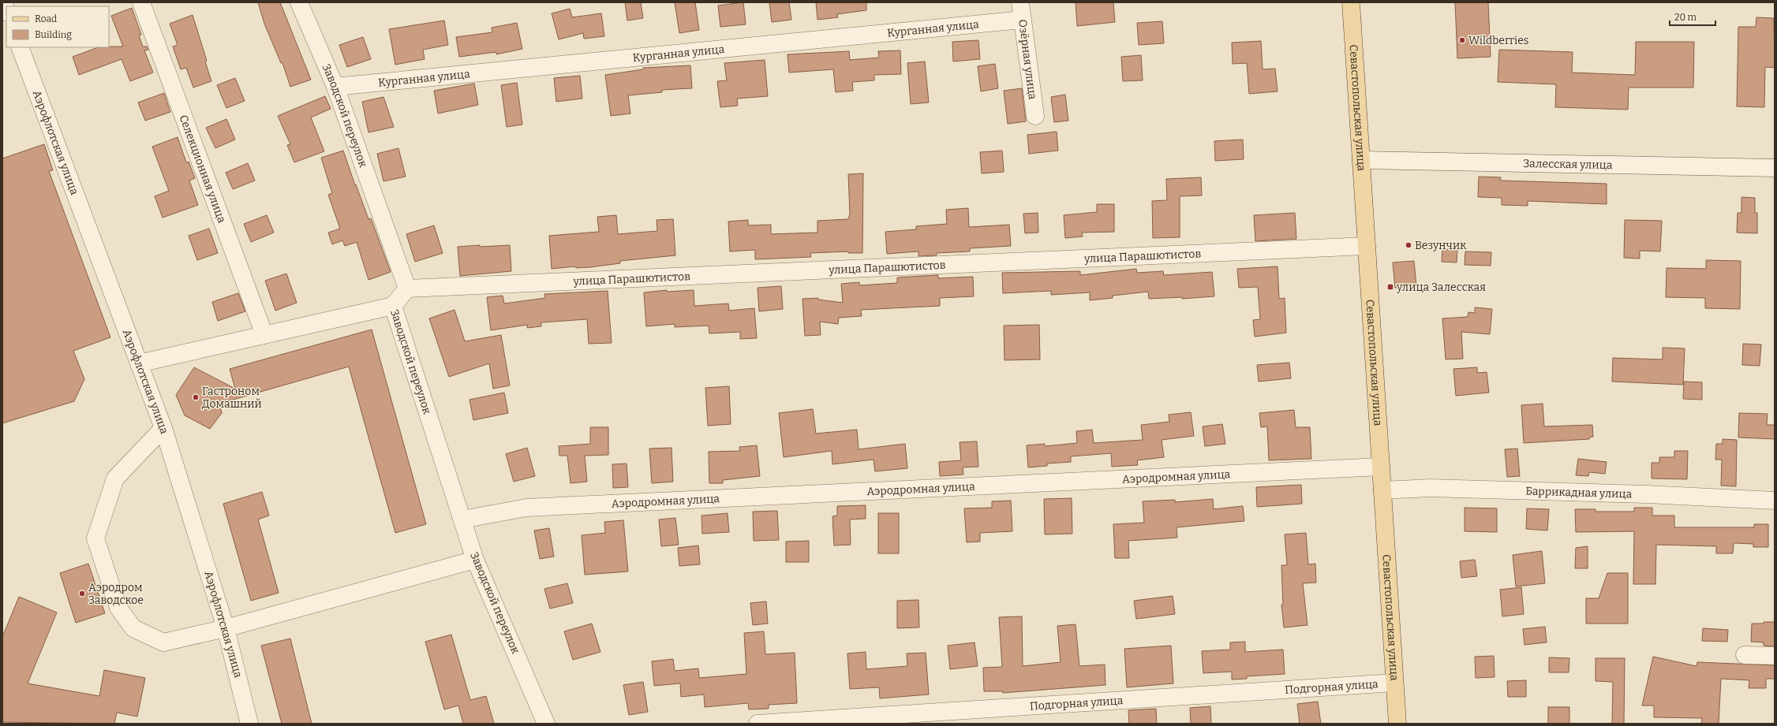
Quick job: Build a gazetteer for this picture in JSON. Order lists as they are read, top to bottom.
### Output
{
  "streets": {
    "main road": ["Севастопольская улица"],
    "street": [
      "Курганная улица",
      "Озёрная улица",
      "Заводской переулок",
      "Аэрофлотская улица",
      "Залесская улица",
      "Селекционная улица",
      "улица Парашютистов",
      "Аэродромная улица",
      "Баррикадная улица",
      "Подгорная улица"
    ]
  },
  "crossings": [
    ["Курганная улица", "Озёрная улица"],
    ["Курганная улица", "Заводской переулок"],
    ["Севастопольская улица", "Залесская улица"],
    ["Севастопольская улица", "улица Парашютистов"],
    ["Севастопольская улица", "Аэродромная улица"],
    ["Севастопольская улица", "Баррикадная улица"],
    ["Севастопольская улица", "Подгорная улица"],
    ["Заводской переулок", "улица Парашютистов"],
    ["Заводской переулок", "Аэродромная улица"]
  ],
  "places": {
    "other": [
      "Wildberries",
      "Везунчик",
      "Гастроном Домашний",
      "Аэродром Заводское"
    ],
    "transit": ["улица Залесская"]
  },
  "legend": ["Road", "Building"],
  "scale_bar": "20 m"
}
